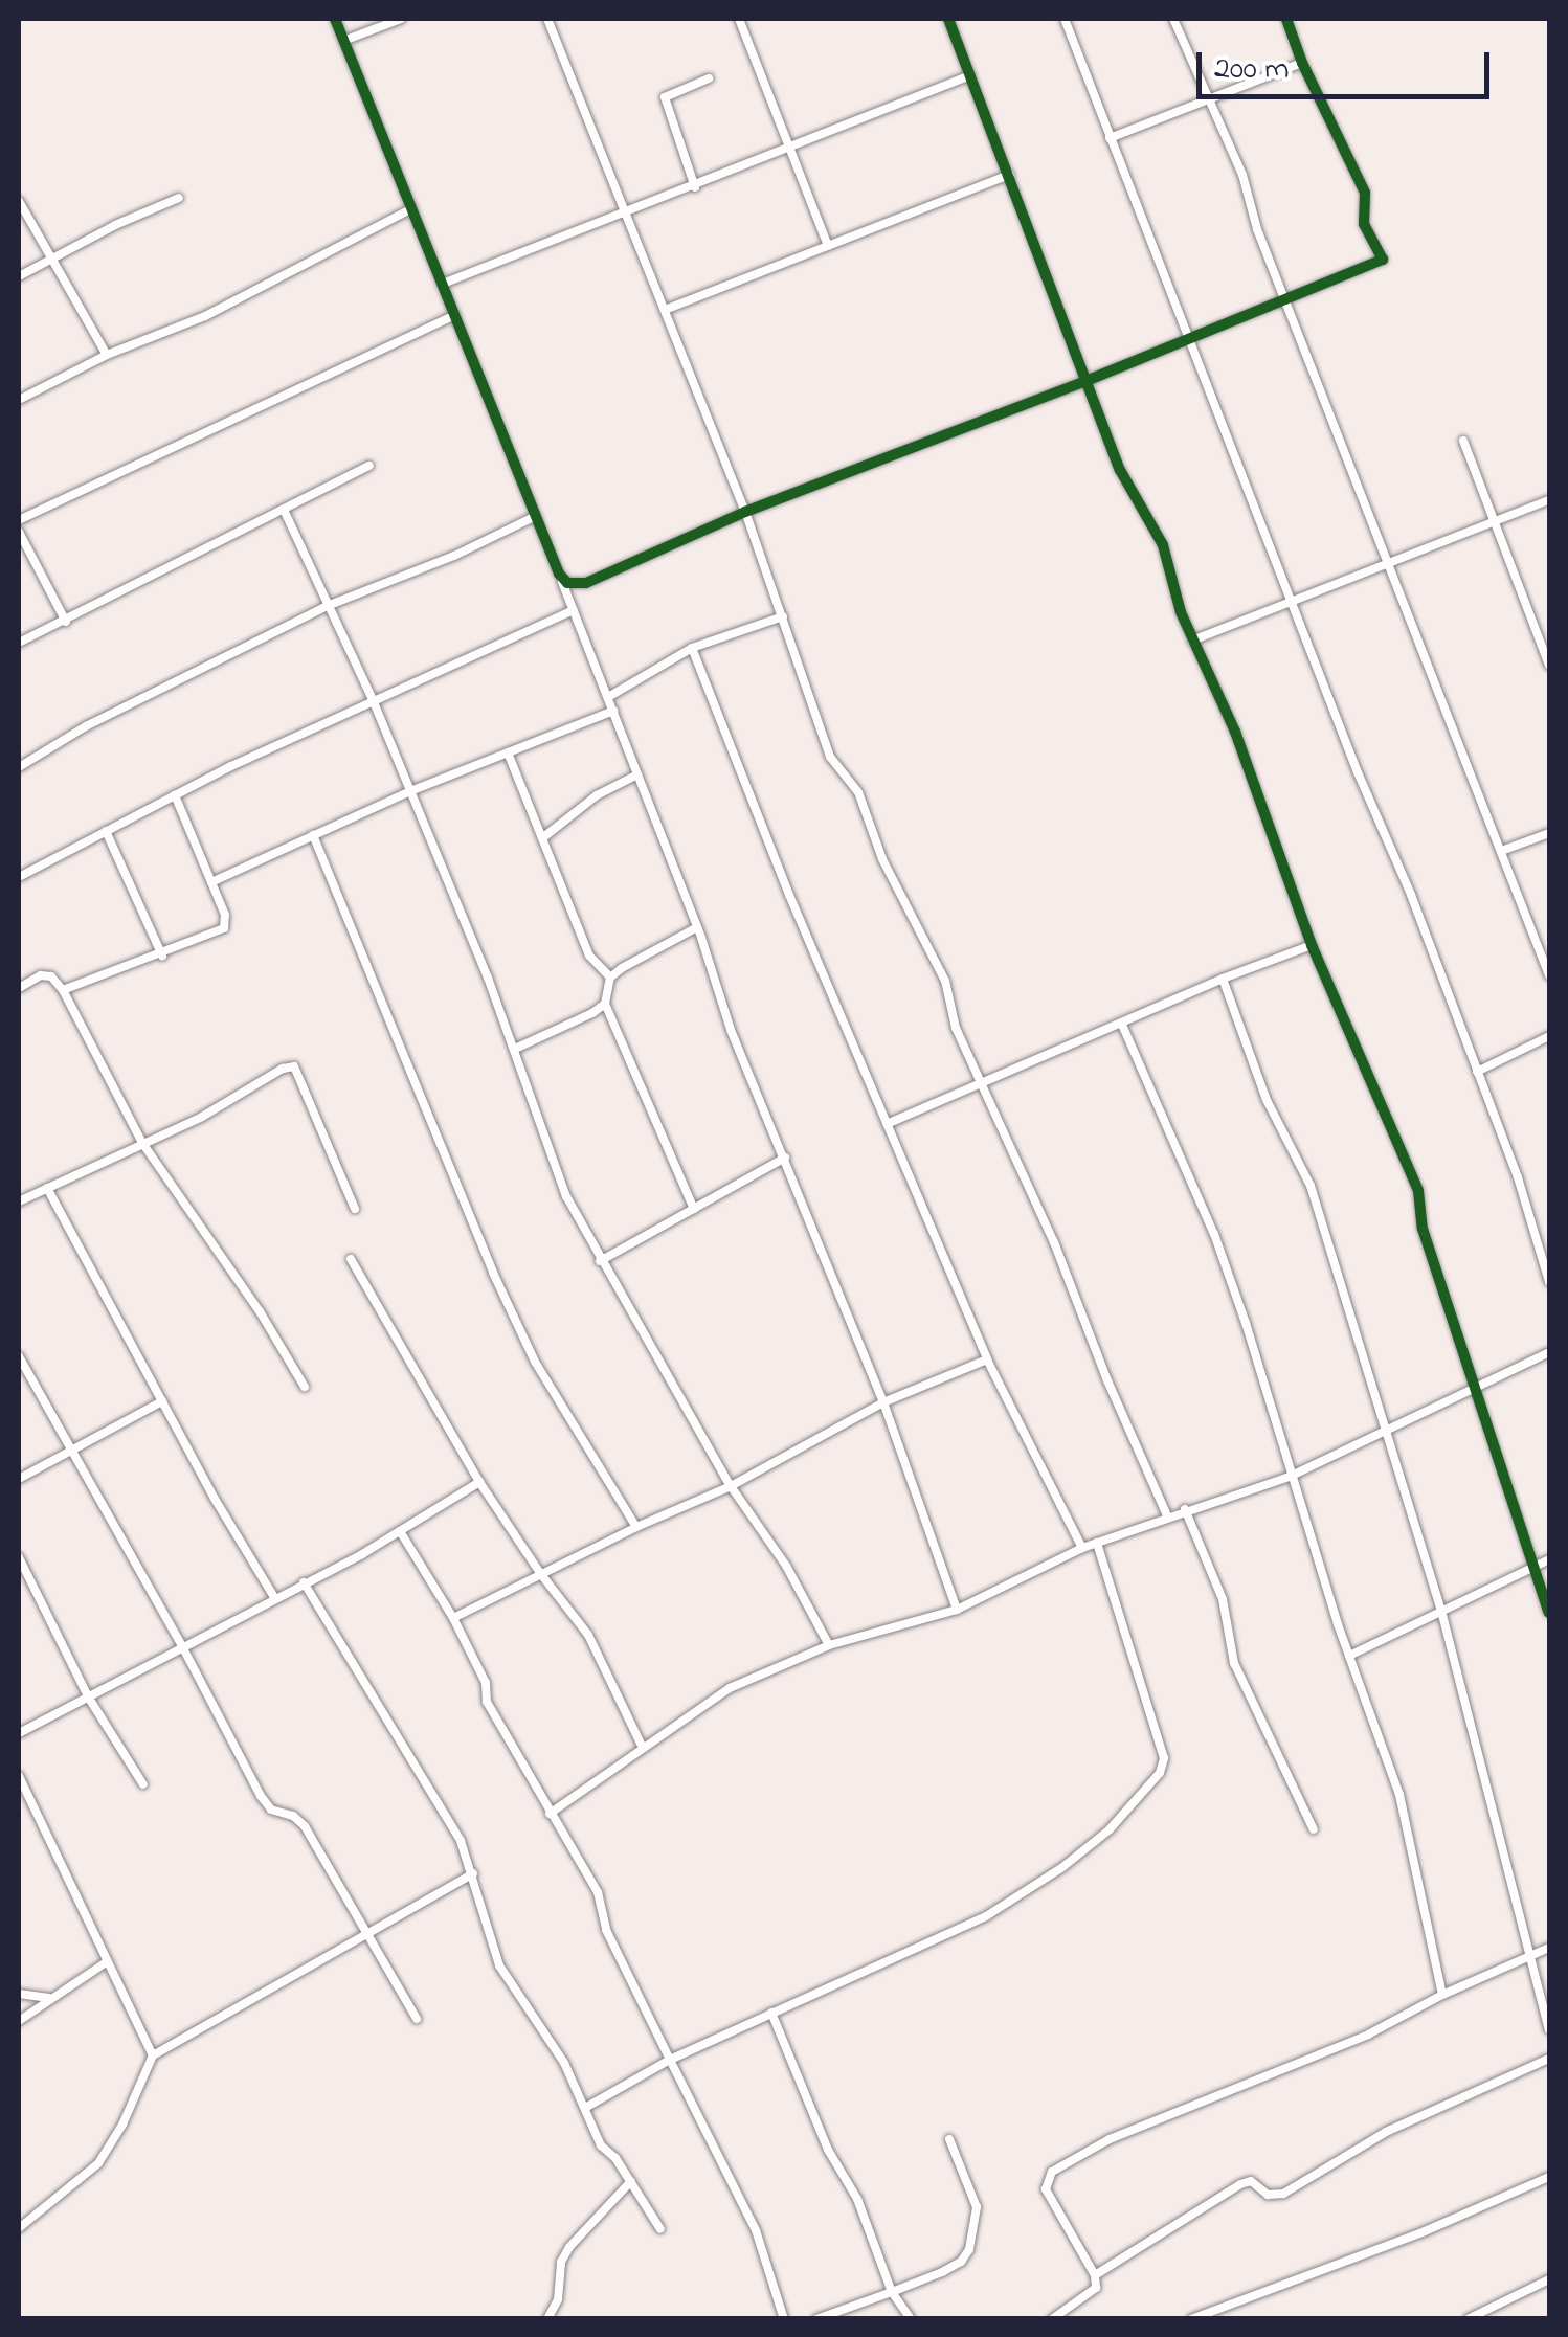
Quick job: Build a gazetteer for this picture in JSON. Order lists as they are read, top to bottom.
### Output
{
  "scale_bar": "200 m"
}
